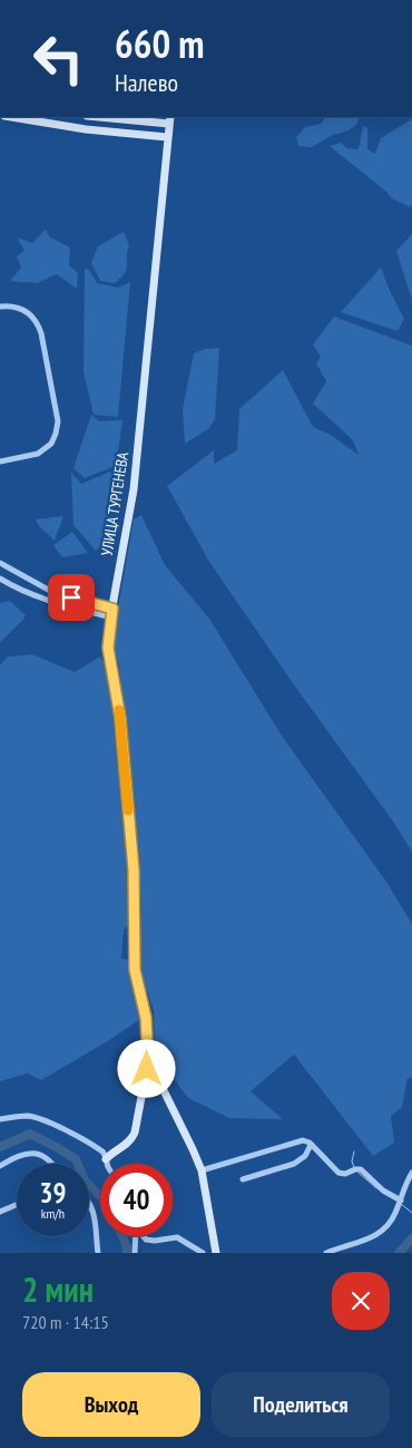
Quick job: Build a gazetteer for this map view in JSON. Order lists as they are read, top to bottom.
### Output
{
  "streets": {
    "street": ["УЛИЦА ТУРГЕНЕВА"]
  },
  "page": {
    "turn": ["660 m", "Налево"],
    "speed": "39 km/h",
    "limit": "40",
    "heading": ["2 мин", "720 m · 14:15"],
    "buttons": ["Выход", "Поделиться"]
  }
}
